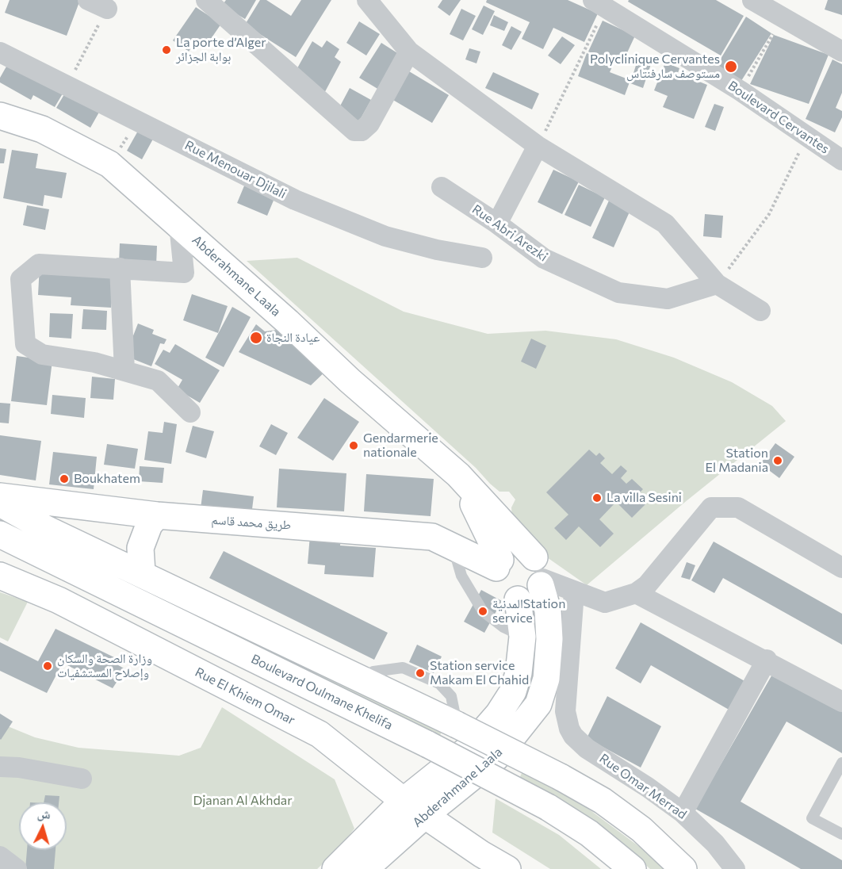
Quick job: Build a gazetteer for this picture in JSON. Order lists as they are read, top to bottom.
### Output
{
  "streets": {
    "main road": [
      "Abderahmane Laala",
      "طريق محمد قاسم",
      "Boulevard Oulmane Khelifa",
      "Rue El Khiem Omar"
    ],
    "street": [
      "Boulevard Cervantes",
      "Rue Menouar Djilali",
      "Rue Abri Arezki",
      "Rue Omar Merrad"
    ]
  },
  "crossings": [
    ["Abderahmane Laala", "طريق محمد قاسم"],
    ["Abderahmane Laala", "Rue El Khiem Omar"]
  ],
  "parks": ["Djanan Al Akhdar"],
  "places": [
    "La porte d’Alger بوابة الجزائر",
    "Polyclinique Cervantes مستوصف سارفنتاس",
    "عيادة النجاة",
    "Gendarmerie nationale",
    "Station El Madania",
    "Boukhatem",
    "La villa Sesini",
    "المدنيةStation service",
    "وزارة الصحة والسكان وإصلاح المستشفيات",
    "Station service Makam El Chahid"
  ],
  "north": "top"
}
